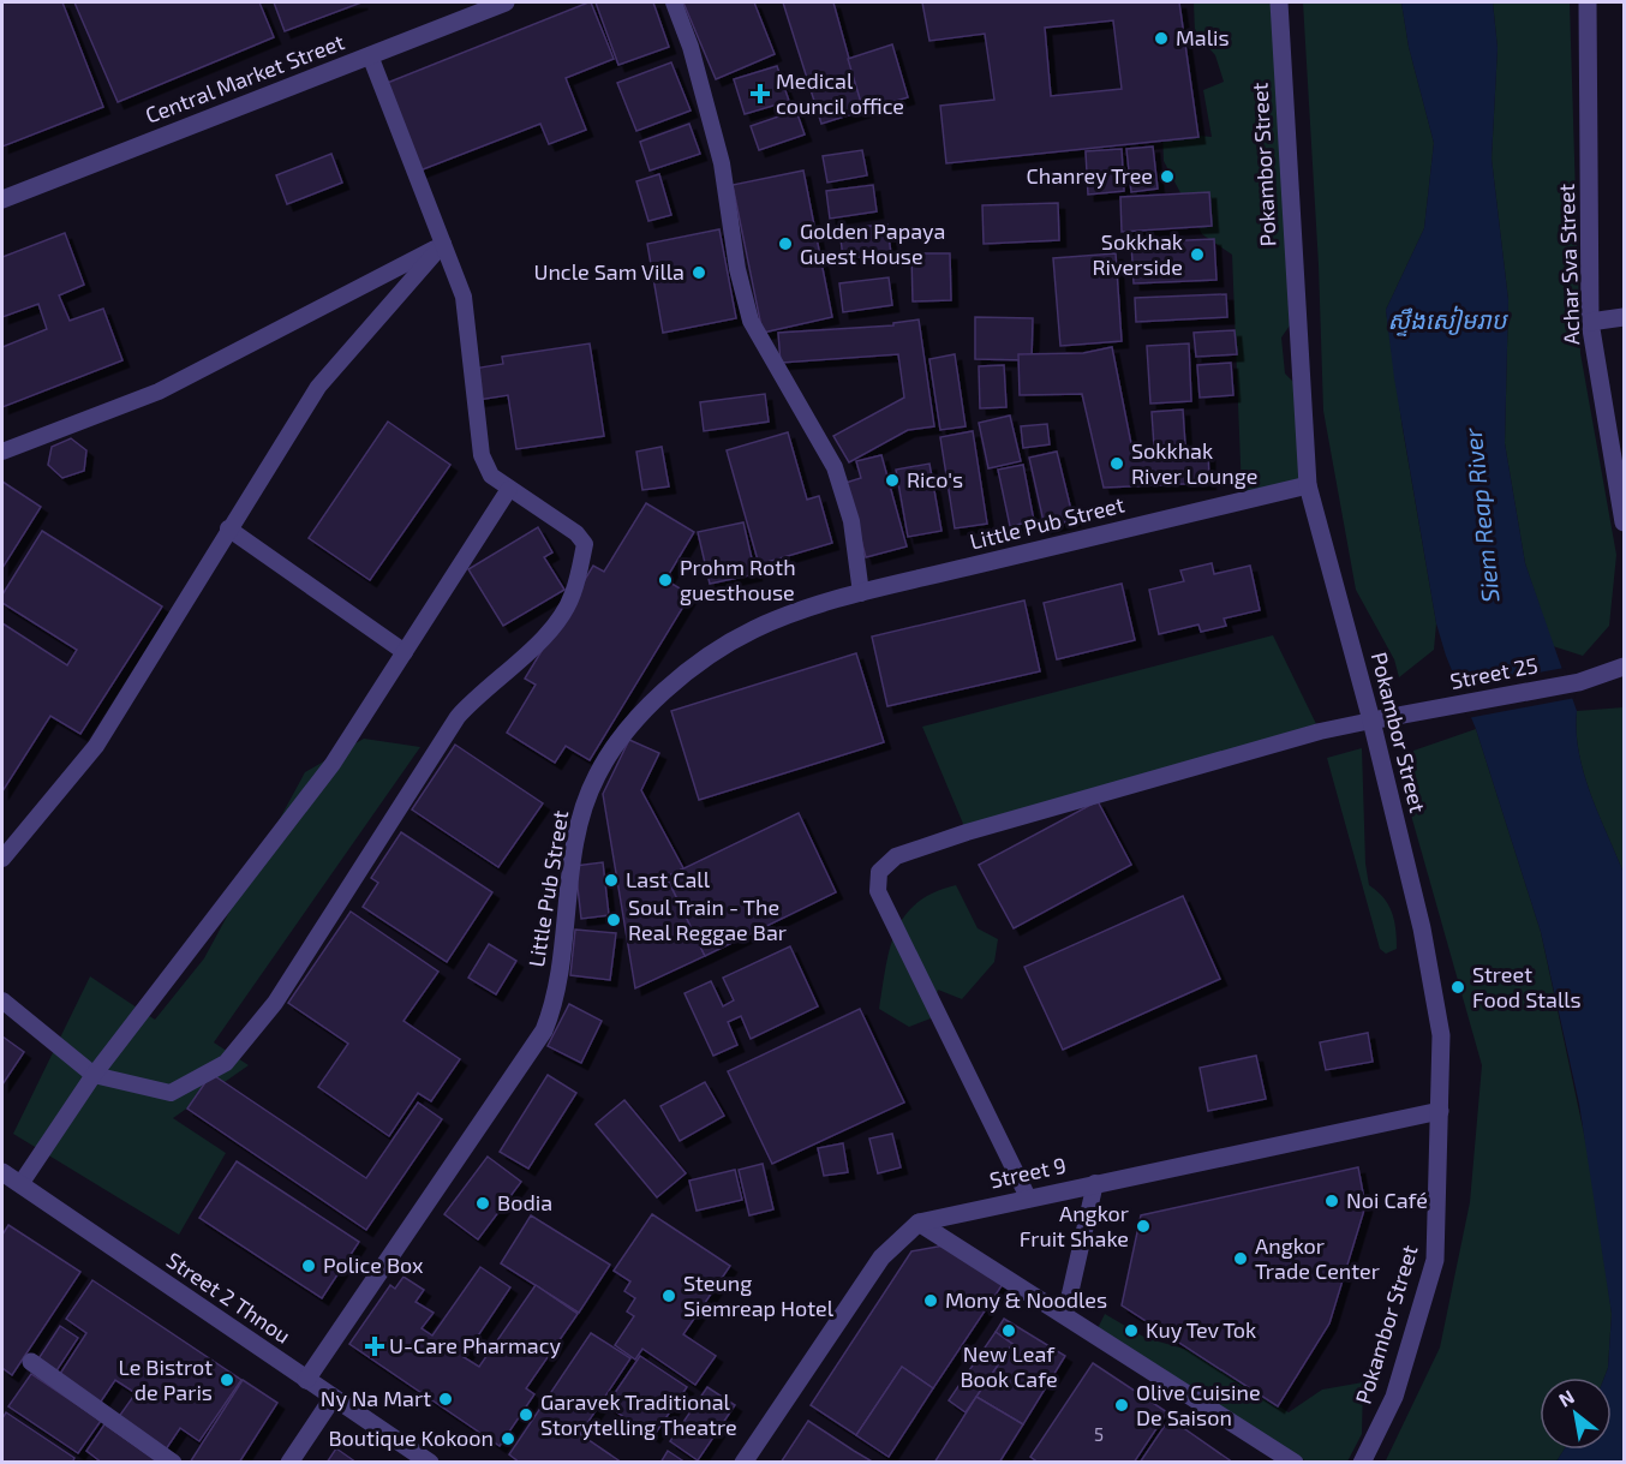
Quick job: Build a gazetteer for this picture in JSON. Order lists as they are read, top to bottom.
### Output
{
  "streets": {
    "street": [
      "Central Market Street",
      "Pokambor Street",
      "Achar Sva Street",
      "Little Pub Street",
      "Street 25",
      "Street 9",
      "Street 2 Thnou"
    ]
  },
  "crossings": [
    ["Pokambor Street", "Little Pub Street"],
    ["Pokambor Street", "Street 25"],
    ["Pokambor Street", "Street 9"],
    ["Little Pub Street", "Street 2 Thnou"]
  ],
  "water": ["ស្ទឹងសៀមរាប", "Siem Reap River"],
  "places": {
    "other": [
      "Malis",
      "Chanrey Tree",
      "Golden Papaya Guest House",
      "Sokkhak Riverside",
      "Uncle Sam Villa",
      "Sokkhak River Lounge",
      "Rico's",
      "Prohm Roth guesthouse",
      "Last Call",
      "Soul Train - The Real Reggae Bar",
      "Street Food Stalls",
      "Noi Café",
      "Bodia",
      "Angkor Fruit Shake",
      "Angkor Trade Center",
      "Police Box",
      "Steung Siemreap Hotel",
      "Mony & Noodles",
      "New Leaf Book Cafe",
      "Kuy Tev Tok",
      "Le Bistrot de Paris",
      "Ny Na Mart",
      "Olive Cuisine De Saison",
      "Garavek Traditional Storytelling Theatre",
      "Boutique Kokoon"
    ],
    "health": ["Medical council office", "U-Care Pharmacy"]
  },
  "house_numbers": ["5"],
  "north": "top left"
}
